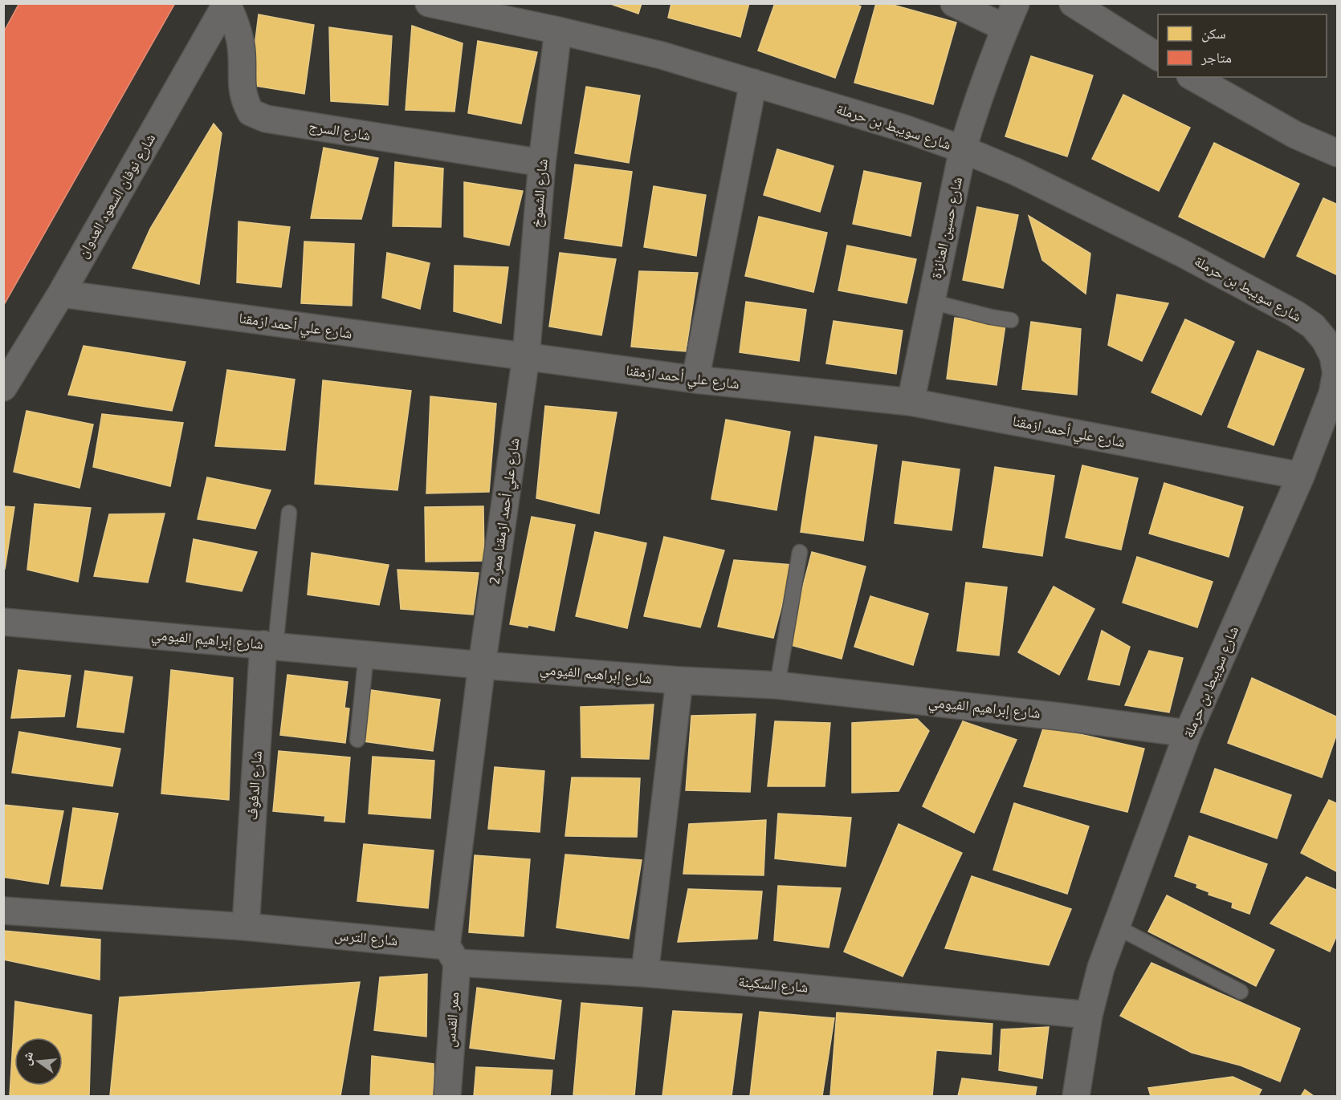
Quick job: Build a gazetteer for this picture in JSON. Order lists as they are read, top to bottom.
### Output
{
  "streets": {
    "street": [
      "شارع سويبط بن حرملة",
      "شارع السرج",
      "شارع الشموخ",
      "شارع نوفان السعود العدوان",
      "شارع حسين العنانزة",
      "شارع علي أحمد ازمقنا",
      "شارع علي أحمد ازمقنا ممر 2",
      "شارع إبراهيم الفيومي",
      "شارع الدفوف",
      "شارع الترس",
      "شارع السكينة",
      "ممر القدس"
    ]
  },
  "crossings": [
    ["شارع سويبط بن حرملة", "شارع الشموخ"],
    ["شارع سويبط بن حرملة", "شارع حسين العنانزة"],
    ["شارع سويبط بن حرملة", "شارع علي أحمد ازمقنا"],
    ["شارع سويبط بن حرملة", "شارع إبراهيم الفيومي"],
    ["شارع سويبط بن حرملة", "شارع السكينة"],
    ["شارع السرج", "شارع الشموخ"],
    ["شارع السرج", "شارع نوفان السعود العدوان"],
    ["شارع الشموخ", "شارع علي أحمد ازمقنا"],
    ["شارع الشموخ", "شارع علي أحمد ازمقنا ممر 2"],
    ["شارع نوفان السعود العدوان", "شارع علي أحمد ازمقنا"],
    ["شارع حسين العنانزة", "شارع علي أحمد ازمقنا"],
    ["شارع علي أحمد ازمقنا", "شارع علي أحمد ازمقنا ممر 2"],
    ["شارع علي أحمد ازمقنا ممر 2", "شارع إبراهيم الفيومي"],
    ["شارع إبراهيم الفيومي", "شارع الدفوف"],
    ["شارع الدفوف", "شارع الترس"],
    ["شارع الترس", "شارع السكينة"],
    ["شارع الترس", "ممر القدس"],
    ["شارع السكينة", "ممر القدس"]
  ],
  "legend": ["سكن", "متاجر"],
  "north": "left"
}
